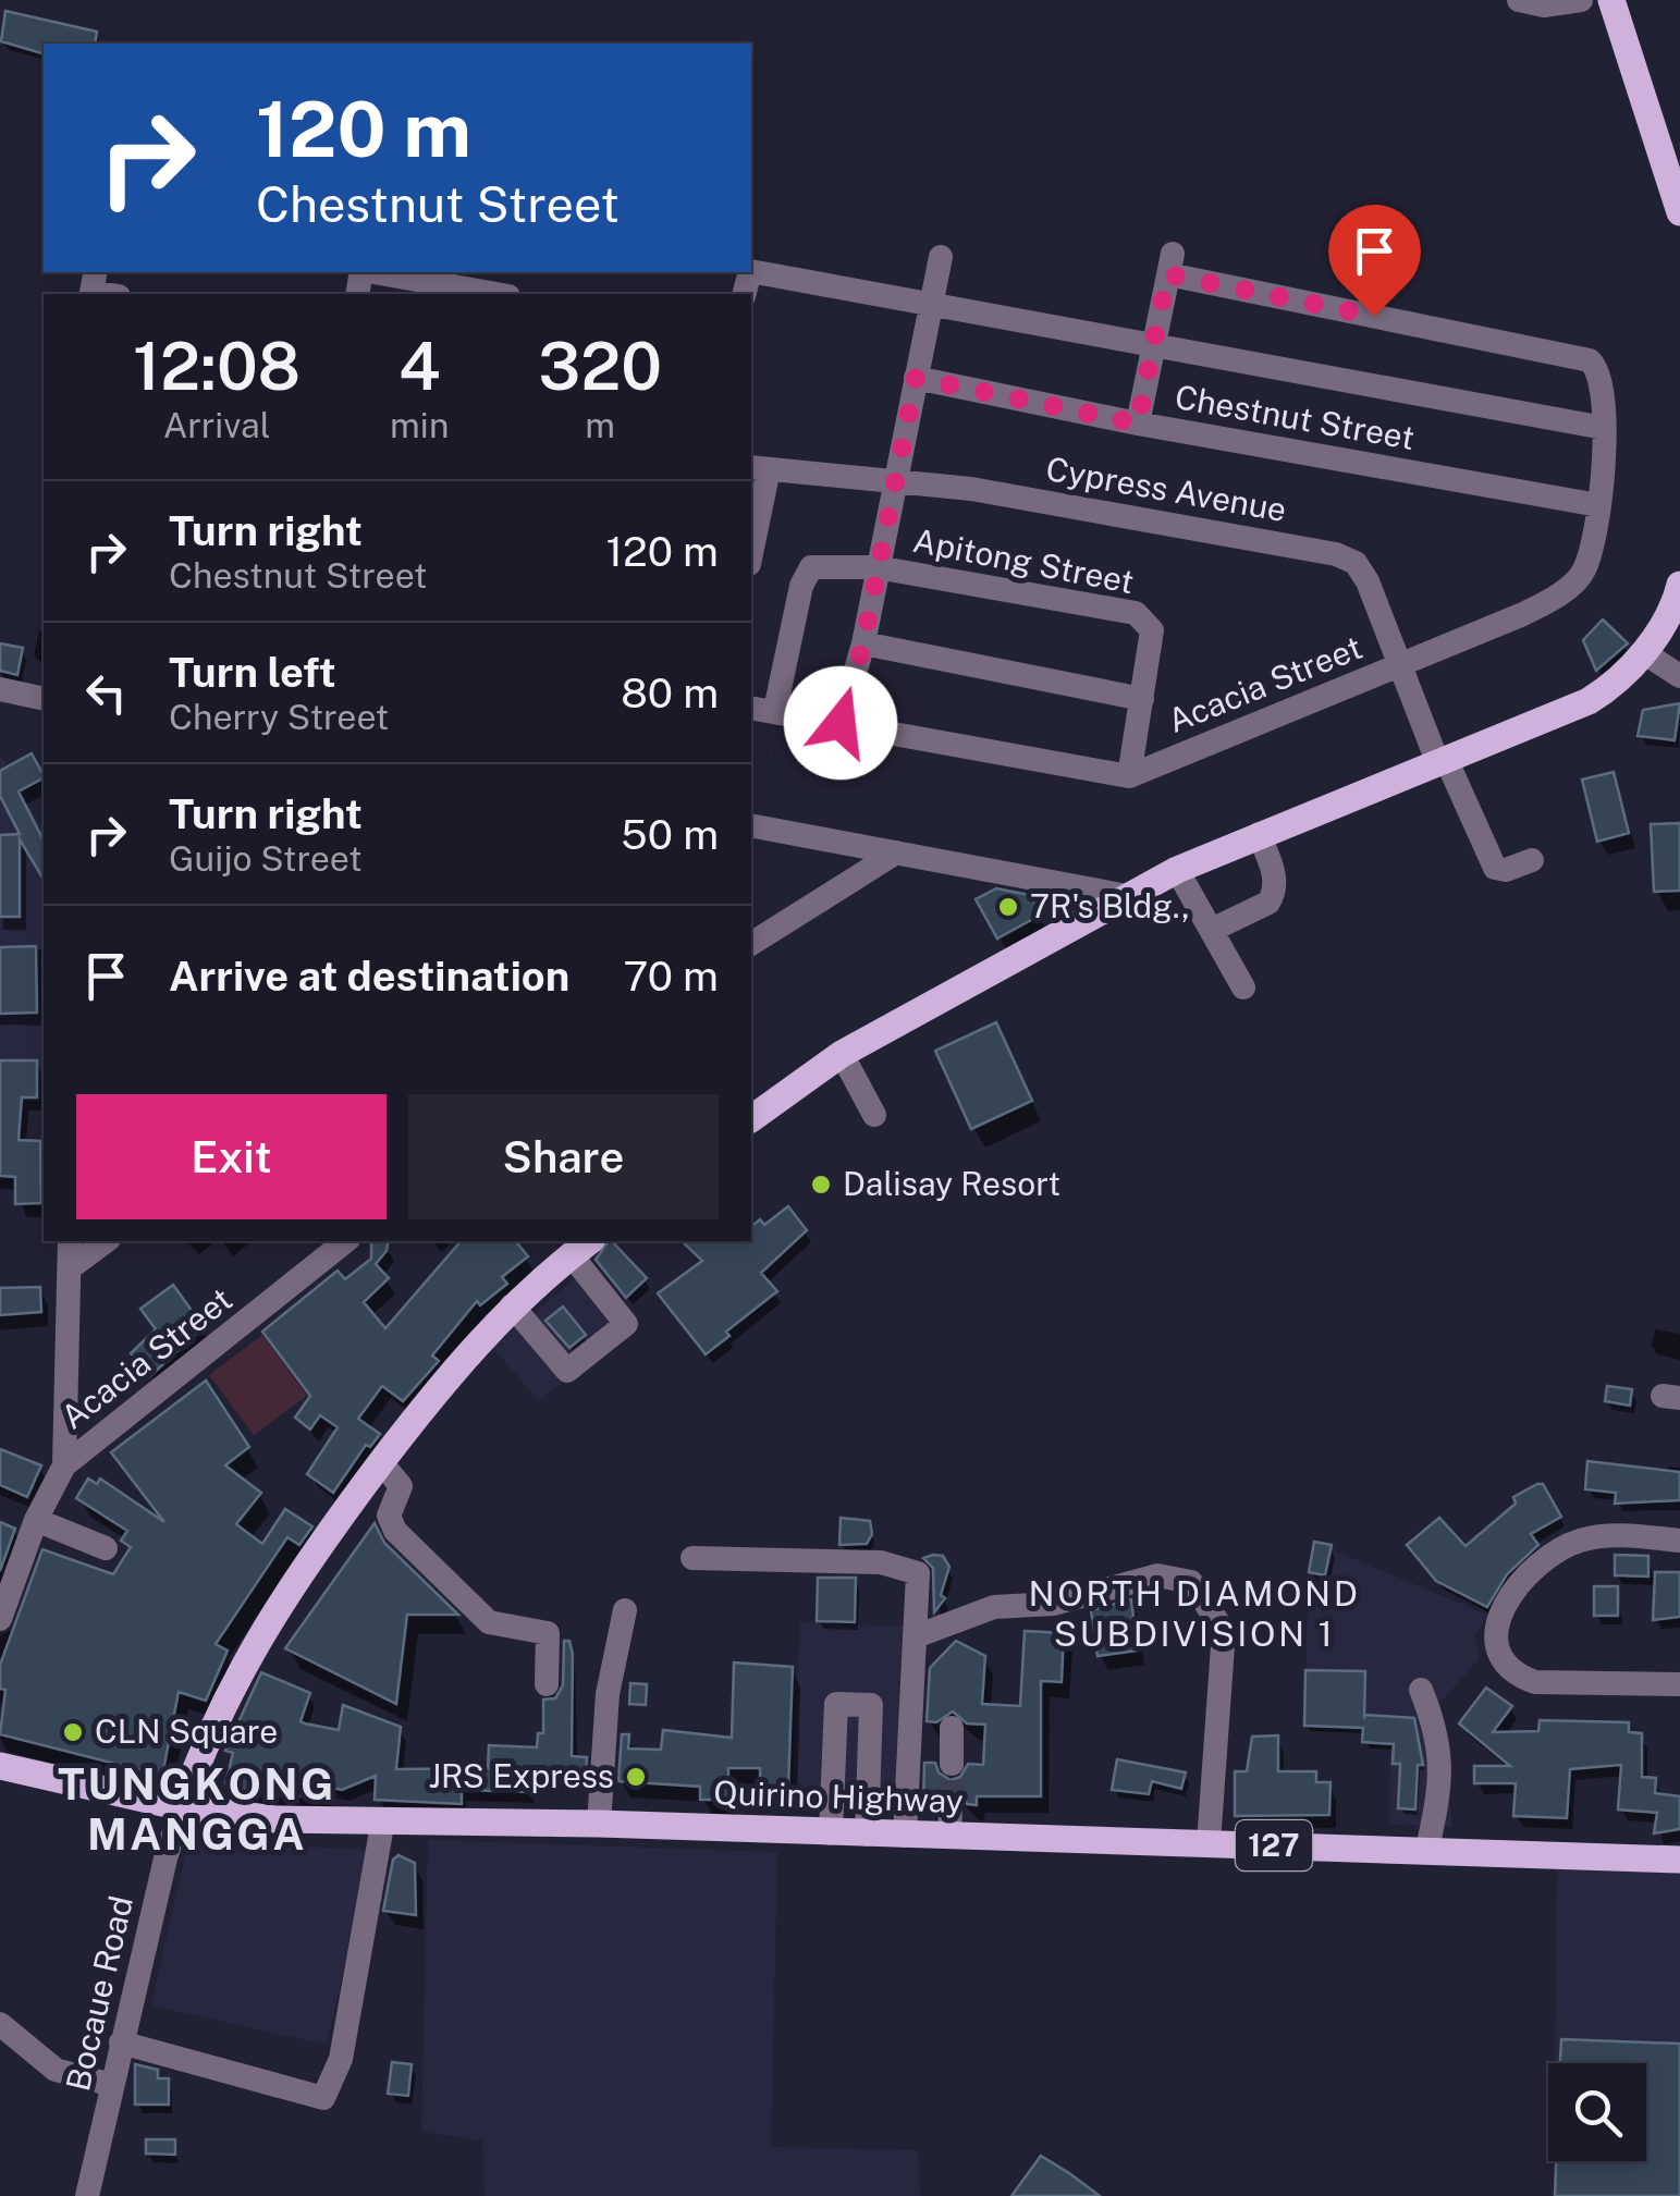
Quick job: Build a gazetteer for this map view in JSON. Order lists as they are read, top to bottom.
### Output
{
  "streets": {
    "main road": ["Quirino Highway", "127"],
    "street": [
      "Chestnut Street",
      "Cypress Avenue",
      "Apitong Street",
      "Acacia Street",
      "Bocaue Road"
    ]
  },
  "crossings": [
    ["Chestnut Street", "Acacia Street"],
    ["Cypress Avenue", "Acacia Street"],
    ["Quirino Highway", "Bocaue Road"]
  ],
  "districts": ["NORTH DIAMOND SUBDIVISION 1", "TUNGKONG MANGGA"],
  "places": [
    "7R's Bldg.,",
    "Dalisay Resort",
    "CLN Square",
    "JRS Express"
  ],
  "page": {
    "turn": ["120 m", "Chestnut Street"],
    "eta": [
      "12:08",
      "Arrival",
      "4",
      "min",
      "320",
      "m"
    ],
    "list": [
      {
        "name": "Turn right",
        "note": "Chestnut Street",
        "value": "120 m"
      },
      {
        "name": "Turn left",
        "note": "Cherry Street",
        "value": "80 m"
      },
      {
        "name": "Turn right",
        "note": "Guijo Street",
        "value": "50 m"
      },
      {
        "name": "Arrive at destination",
        "value": "70 m"
      }
    ],
    "buttons": ["Exit", "Share"]
  }
}
